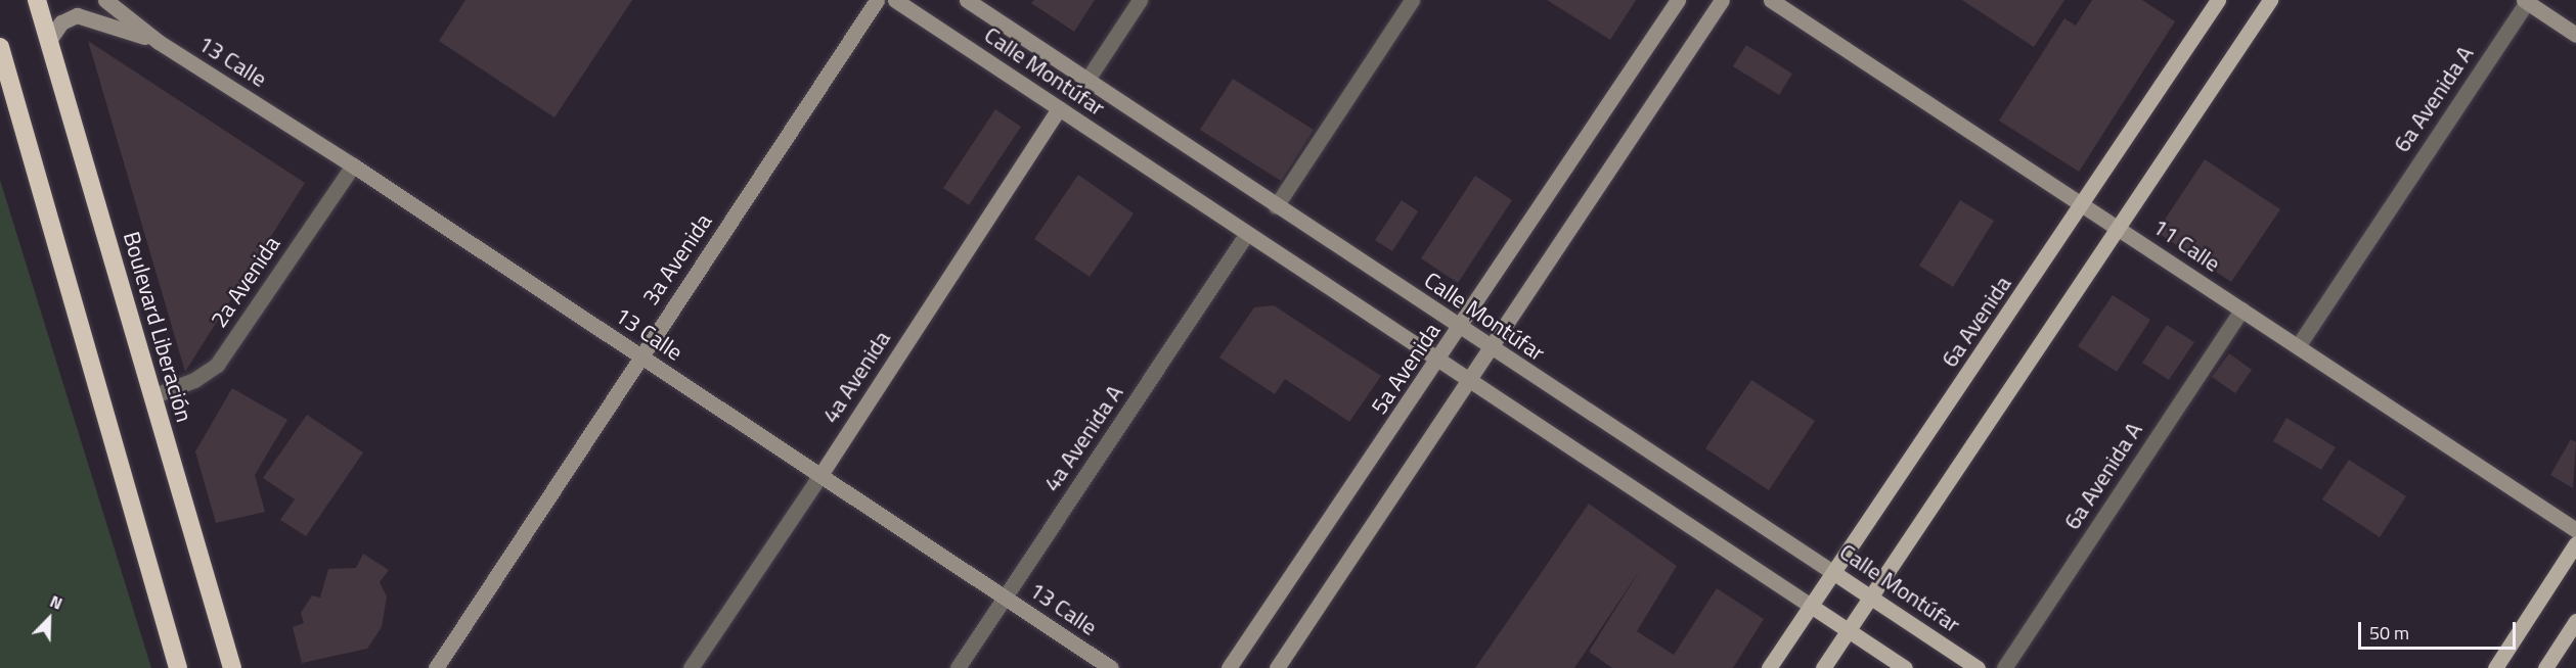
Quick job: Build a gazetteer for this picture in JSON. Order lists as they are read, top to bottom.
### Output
{
  "streets": {
    "highway": ["Boulevard Liberación"],
    "main road": ["Calle Montúfar", "6a Avenida"],
    "street": [
      "13 Calle",
      "6a Avenida A",
      "11 Calle",
      "3a Avenida",
      "2a Avenida",
      "5a Avenida",
      "4a Avenida",
      "4a Avenida A"
    ]
  },
  "crossings": [
    ["13 Calle", "3a Avenida"],
    ["13 Calle", "2a Avenida"],
    ["13 Calle", "Boulevard Liberación"],
    ["13 Calle", "4a Avenida"],
    ["13 Calle", "4a Avenida A"],
    ["Calle Montúfar", "6a Avenida"],
    ["Calle Montúfar", "5a Avenida"],
    ["Calle Montúfar", "4a Avenida"],
    ["Calle Montúfar", "4a Avenida A"],
    ["6a Avenida A", "11 Calle"],
    ["11 Calle", "6a Avenida"],
    ["2a Avenida", "Boulevard Liberación"]
  ],
  "scale_bar": "50 m",
  "north": "top right"
}
